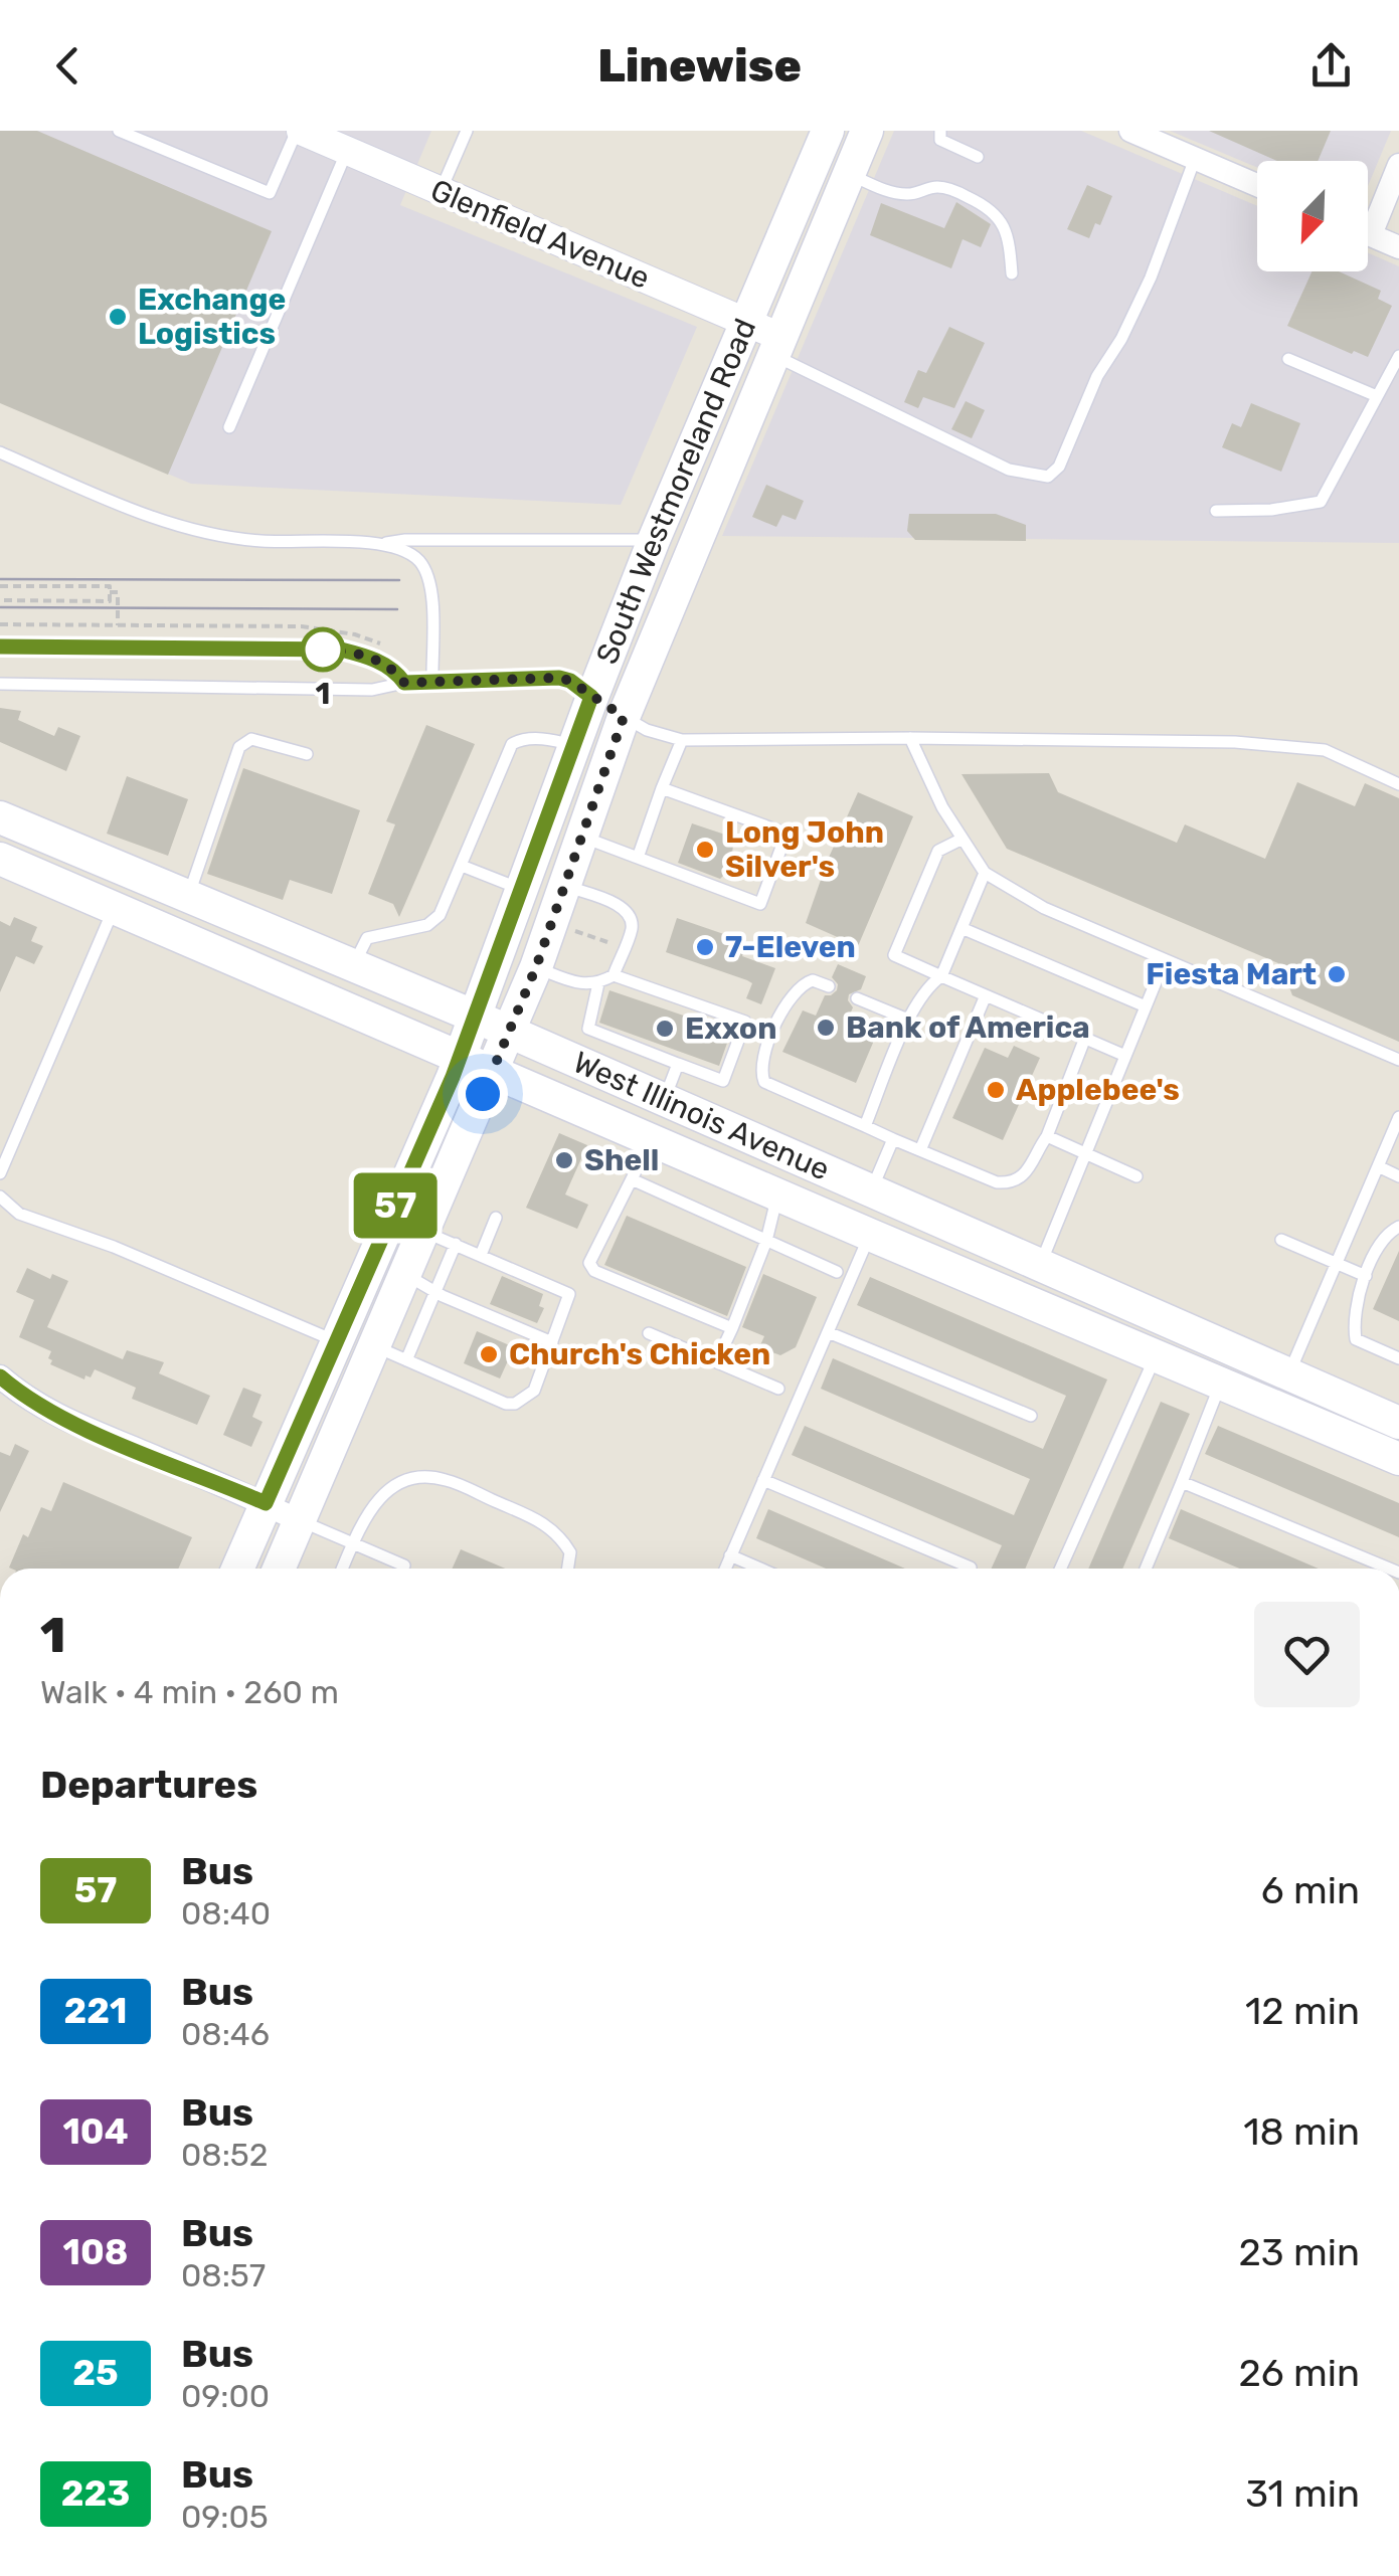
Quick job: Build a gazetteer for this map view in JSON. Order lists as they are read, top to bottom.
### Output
{
  "streets": {
    "main road": ["South Westmoreland Road", "West Illinois Avenue"],
    "street": ["Glenfield Avenue"]
  },
  "crossings": [
    ["Glenfield Avenue", "South Westmoreland Road"],
    ["South Westmoreland Road", "West Illinois Avenue"]
  ],
  "places": [
    "Exchange Logistics",
    "1",
    "Long John Silver's",
    "7-Eleven",
    "Fiesta Mart",
    "Bank of America",
    "Exxon",
    "Applebee's",
    "Shell",
    "Church's Chicken"
  ],
  "lines": ["bus line 57"],
  "north": "bottom left",
  "page": {
    "header": "Linewise",
    "on_map": "57",
    "heading": [
      ["1", "Walk · 4 min · 260 m"],
      "Departures"
    ],
    "list": [
      {
        "mark": "57",
        "name": "Bus",
        "note": "08:40",
        "value": "6 min"
      },
      {
        "mark": "221",
        "name": "Bus",
        "note": "08:46",
        "value": "12 min"
      },
      {
        "mark": "104",
        "name": "Bus",
        "note": "08:52",
        "value": "18 min"
      },
      {
        "mark": "108",
        "name": "Bus",
        "note": "08:57",
        "value": "23 min"
      },
      {
        "mark": "25",
        "name": "Bus",
        "note": "09:00",
        "value": "26 min"
      },
      {
        "mark": "223",
        "name": "Bus",
        "note": "09:05",
        "value": "31 min"
      }
    ]
  }
}
